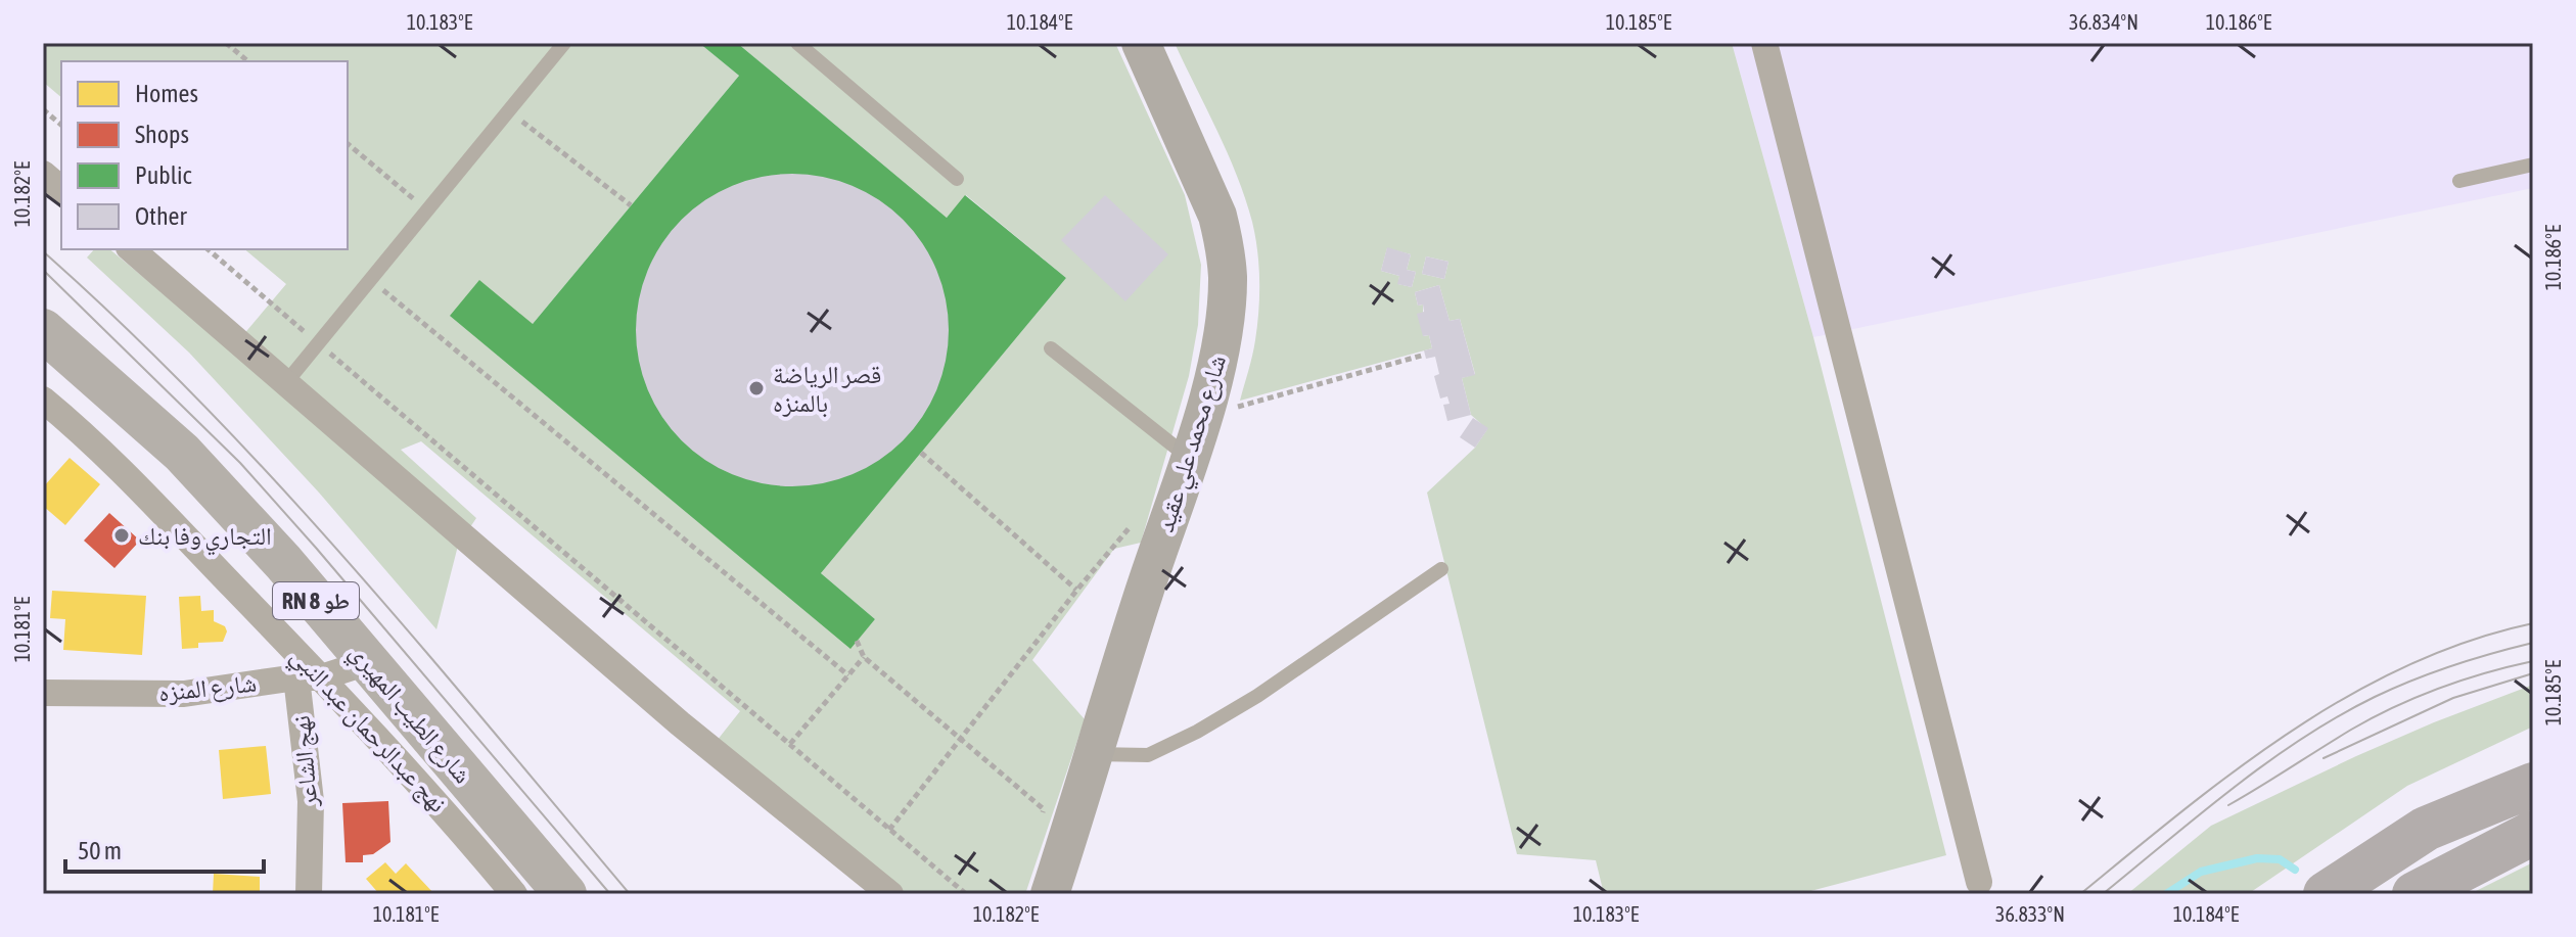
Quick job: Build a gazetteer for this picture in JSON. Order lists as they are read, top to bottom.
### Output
{
  "streets": {
    "main road": ["RN 8 طو", "شارع الطيب المهيري"],
    "street": [
      "شارع محمد علي عقيد",
      "شارع المنزه",
      "نهج عبدالرحمان عبد النبي",
      "نهج الشاعر"
    ]
  },
  "crossings": [
    ["شارع المنزه", "شارع الطيب المهيري"],
    ["شارع المنزه", "نهج عبدالرحمان عبد النبي"],
    ["شارع المنزه", "نهج الشاعر"],
    ["نهج عبدالرحمان عبد النبي", "نهج الشاعر"]
  ],
  "places": ["قصر الرياضة بالمنزه", "التجاري وفا بنك"],
  "legend": [
    "Homes",
    "Shops",
    "Public",
    "Other"
  ],
  "scale_bar": "50 m",
  "coordinates": [
    "10.183°E",
    "10.184°E",
    "10.185°E",
    "36.834°N",
    "10.186°E",
    "10.182°E",
    "10.181°E",
    "36.833°N"
  ]
}
